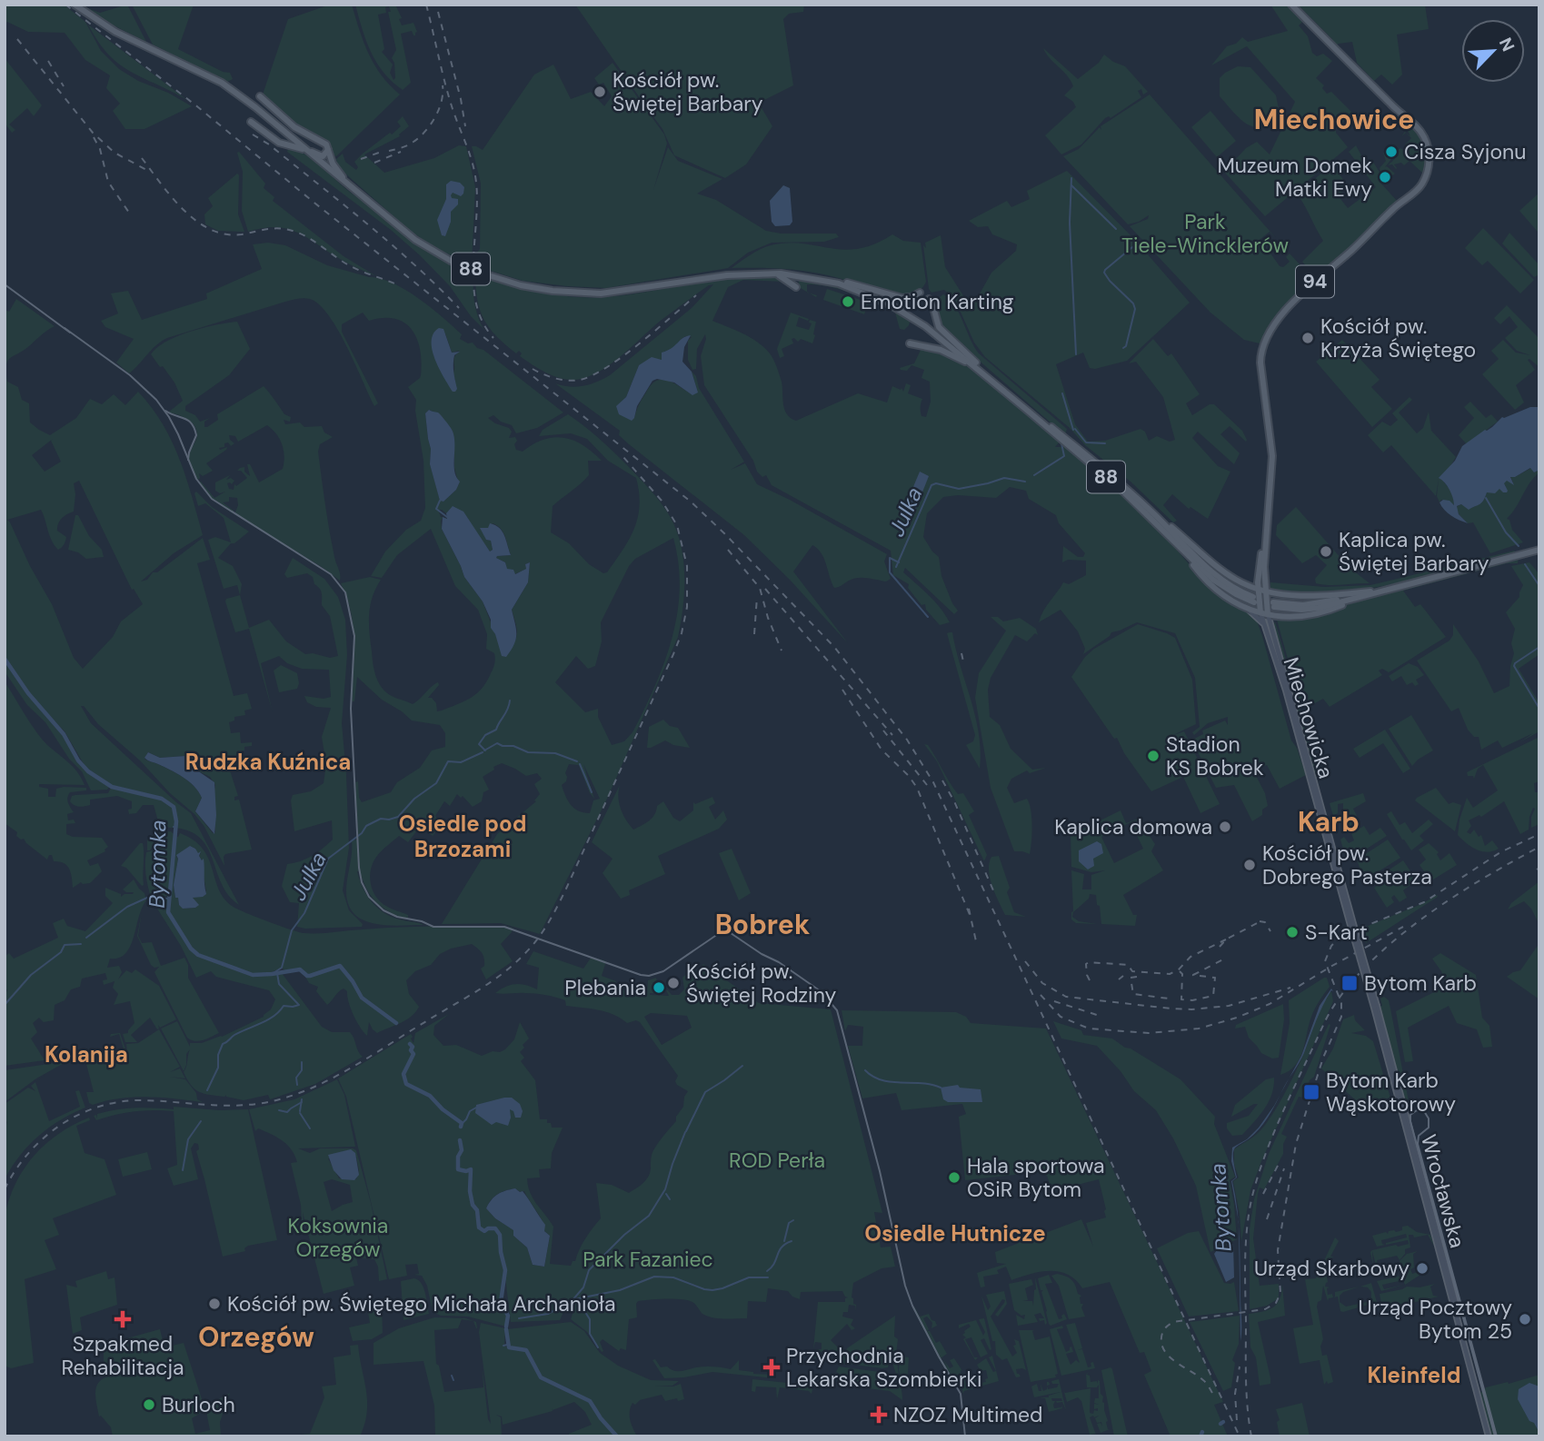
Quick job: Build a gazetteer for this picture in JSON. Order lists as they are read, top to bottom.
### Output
{
  "streets": {
    "main road": [
      "88",
      "94",
      "Miechowicka",
      "Wrocławska"
    ]
  },
  "crossings": [
    ["88", "94"],
    ["88", "Miechowicka"],
    ["94", "Miechowicka"],
    ["Miechowicka", "Wrocławska"]
  ],
  "districts": [
    "Miechowice",
    "Rudzka Kuźnica",
    "Karb",
    "Osiedle pod Brzozami",
    "Bobrek",
    "Kolanija",
    "Osiedle Hutnicze",
    "Orzegów",
    "Kleinfeld"
  ],
  "water": ["Julka", "Bytomka"],
  "parks": [
    "Park Tiele-Wincklerów",
    "ROD Perła",
    "Koksownia Orzegów",
    "Park Fazaniec"
  ],
  "places": {
    "other": [
      "Kościół pw. Świętej Barbary",
      "Cisza Syjonu",
      "Muzeum Domek Matki Ewy",
      "Emotion Karting",
      "Kościół pw. Krzyża Świętego",
      "Kaplica pw. Świętej Barbary",
      "Stadion KS Bobrek",
      "Kaplica domowa",
      "Kościół pw. Dobrego Pasterza",
      "S-Kart",
      "Kościół pw. Świętej Rodziny",
      "Plebania",
      "Hala sportowa OSiR Bytom",
      "Urząd Skarbowy",
      "Kościół pw. Świętego Michała Archanioła",
      "Urząd Pocztowy Bytom 25",
      "Burloch"
    ],
    "transit": ["Bytom Karb", "Bytom Karb Wąskotorowy"],
    "health": ["Szpakmed Rehabilitacja", "Przychodnia Lekarska Szombierki", "NZOZ Multimed"]
  },
  "north": "top right"
}
